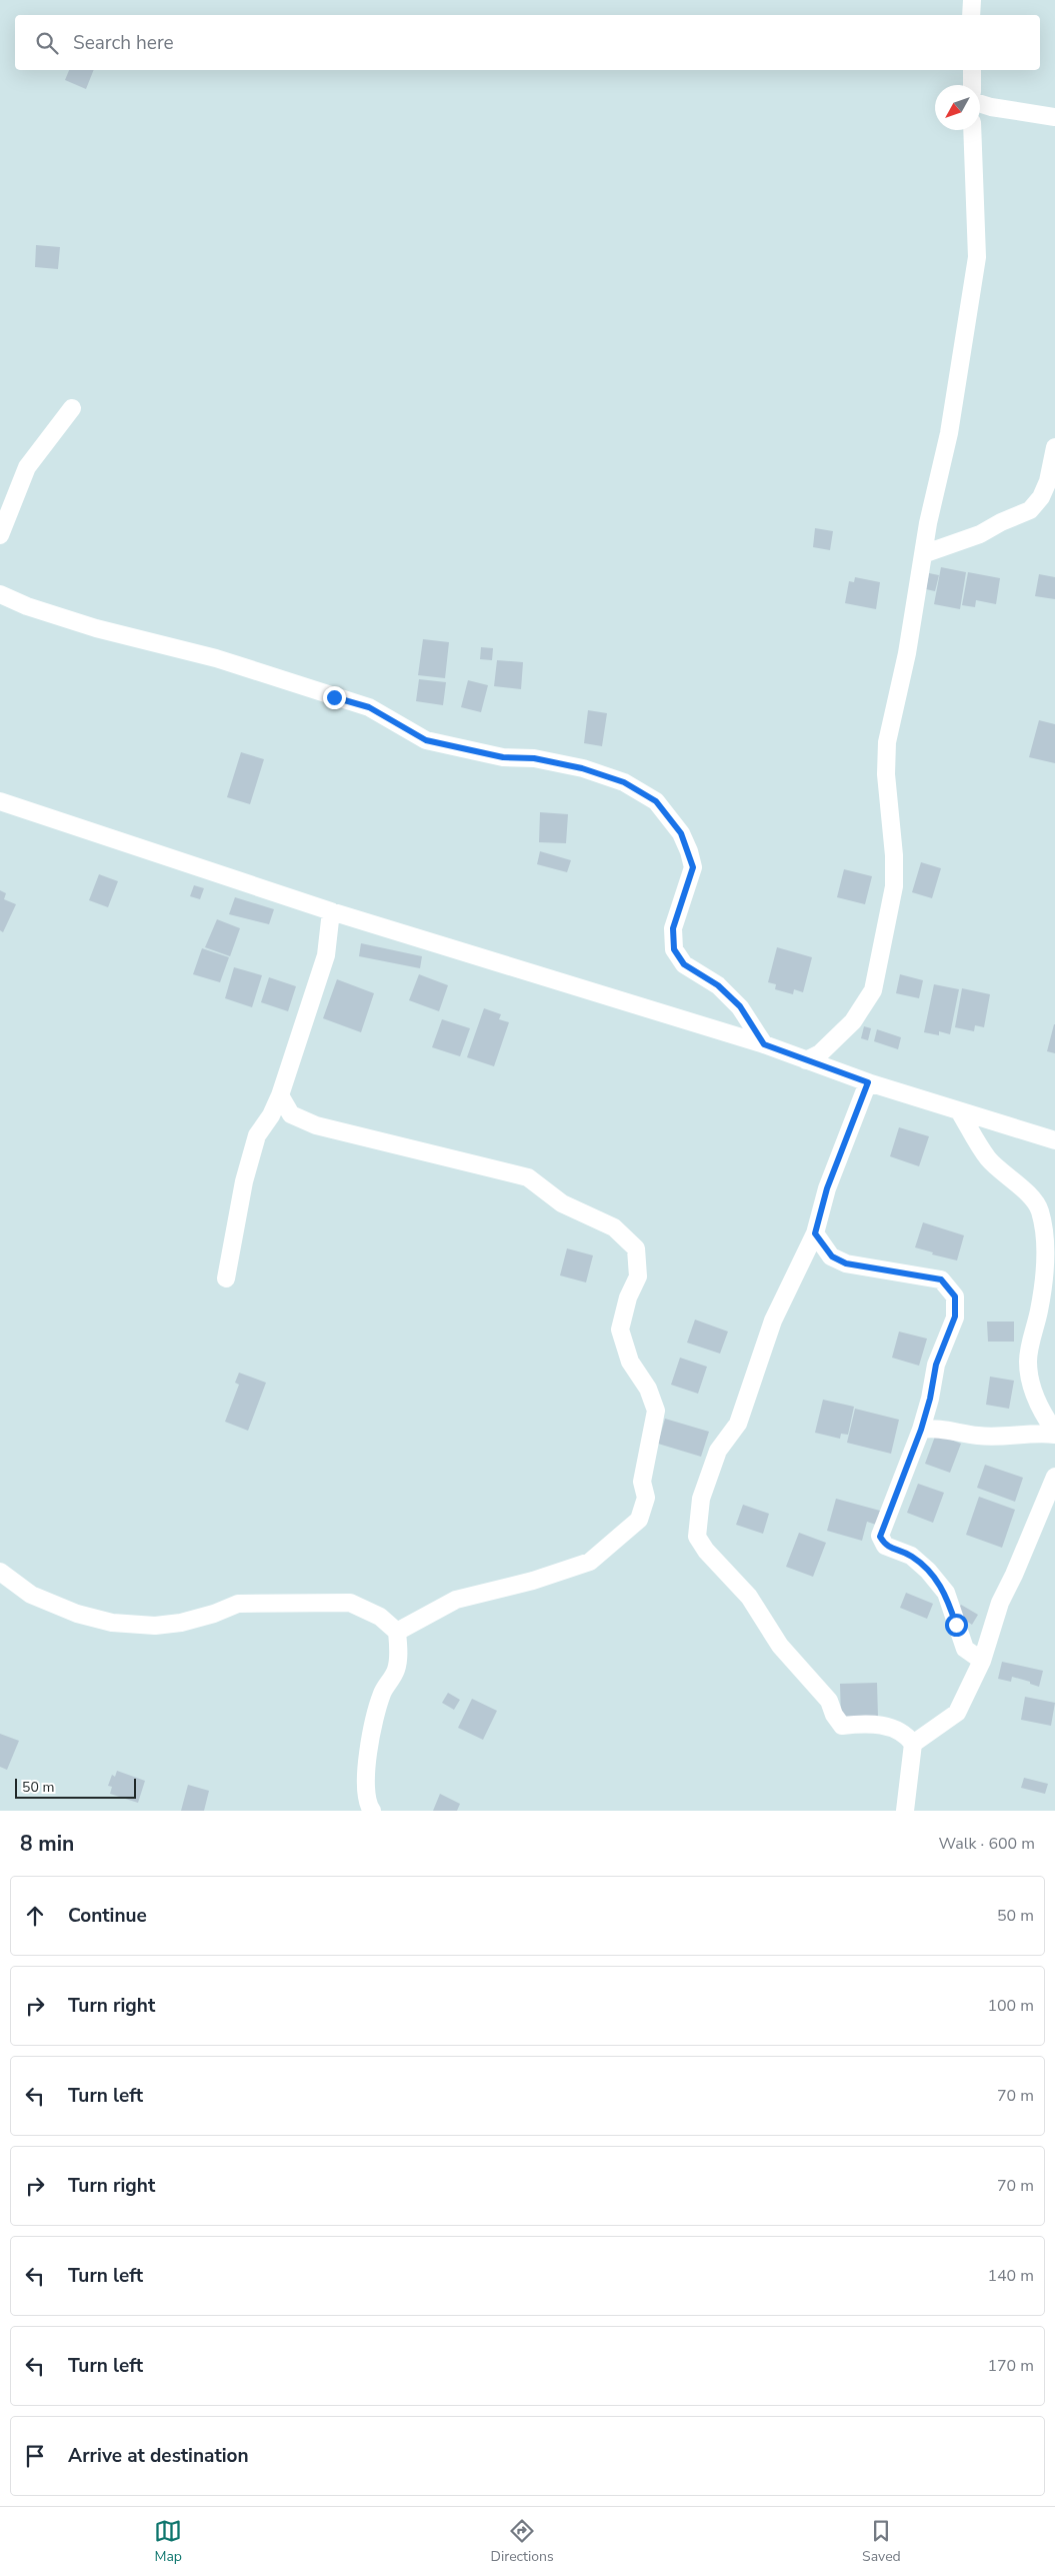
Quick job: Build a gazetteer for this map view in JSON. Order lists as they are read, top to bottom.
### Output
{
  "scale_bar": "50 m",
  "north": "bottom left",
  "page": {
    "search": "Search here",
    "scale": "50 m",
    "heading": ["8 min", "Walk · 600 m"],
    "list": [
      ["Continue", "50 m"],
      ["Turn right", "100 m"],
      ["Turn left", "70 m"],
      ["Turn right", "70 m"],
      ["Turn left", "140 m"],
      ["Turn left", "170 m"],
      "Arrive at destination"
    ],
    "nav": ["Map", "Directions", "Saved"]
  }
}
